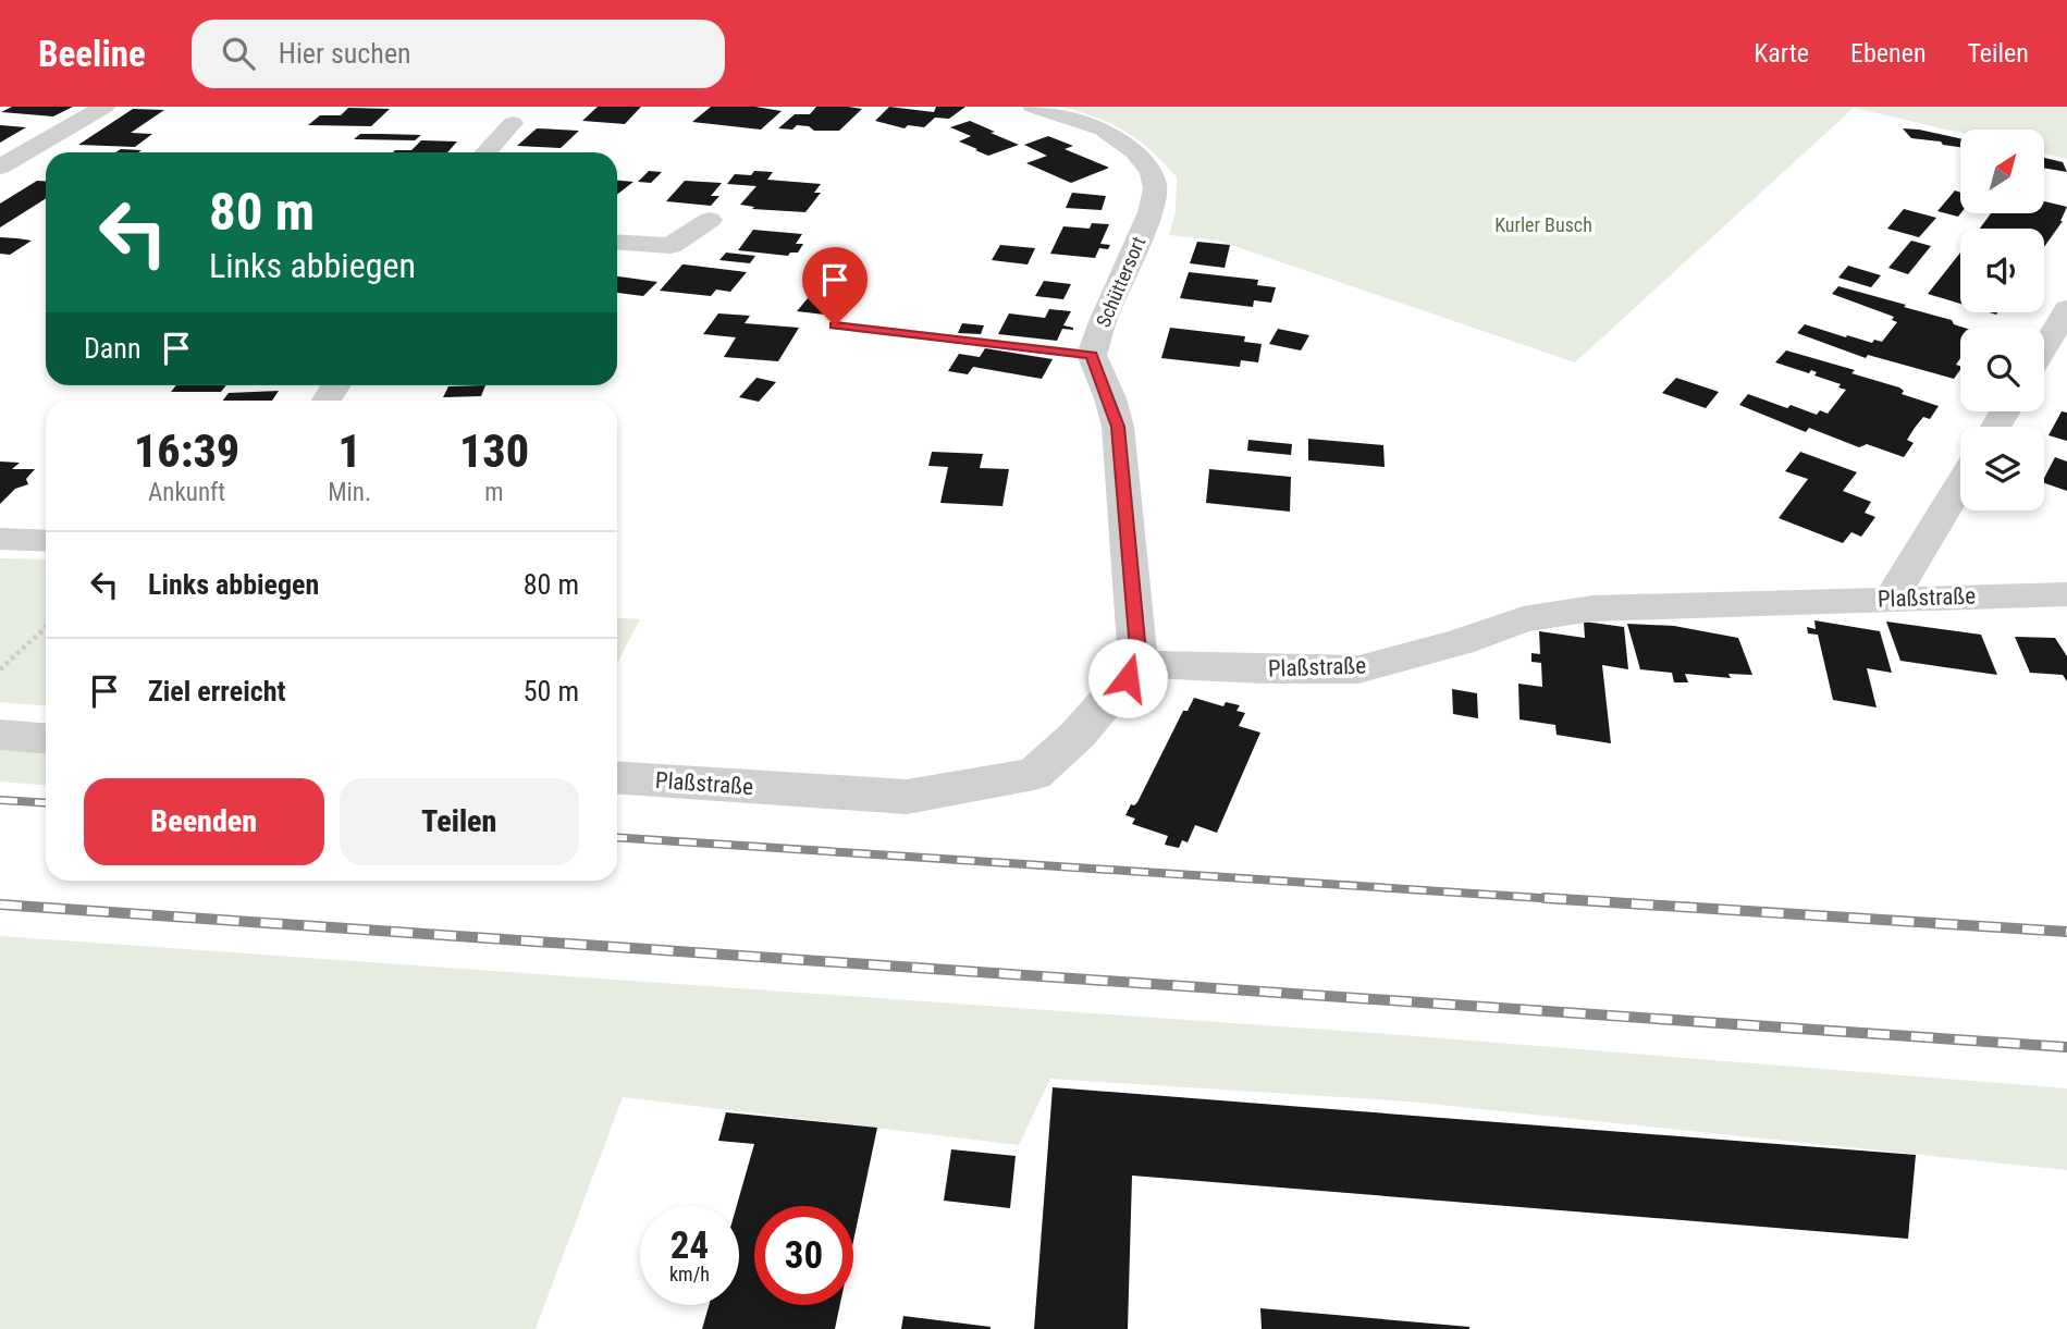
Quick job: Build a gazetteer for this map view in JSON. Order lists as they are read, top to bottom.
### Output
{
  "streets": {
    "street": ["Schüttersort", "Plaßstraße"]
  },
  "crossings": [
    ["Schüttersort", "Plaßstraße"]
  ],
  "parks": ["Kurler Busch"],
  "north": "top right",
  "page": {
    "header": "Beeline",
    "search": "Hier suchen",
    "nav": ["Karte", "Ebenen", "Teilen"],
    "turn": ["80 m", "Links abbiegen"],
    "then": "Dann",
    "eta": [
      "16:39",
      "Ankunft",
      "1",
      "Min.",
      "130",
      "m"
    ],
    "list": [
      {
        "name": "Links abbiegen",
        "value": "80 m"
      },
      {
        "name": "Ziel erreicht",
        "value": "50 m"
      }
    ],
    "buttons": ["Beenden", "Teilen"],
    "speed": "24 km/h",
    "limit": "30"
  }
}
